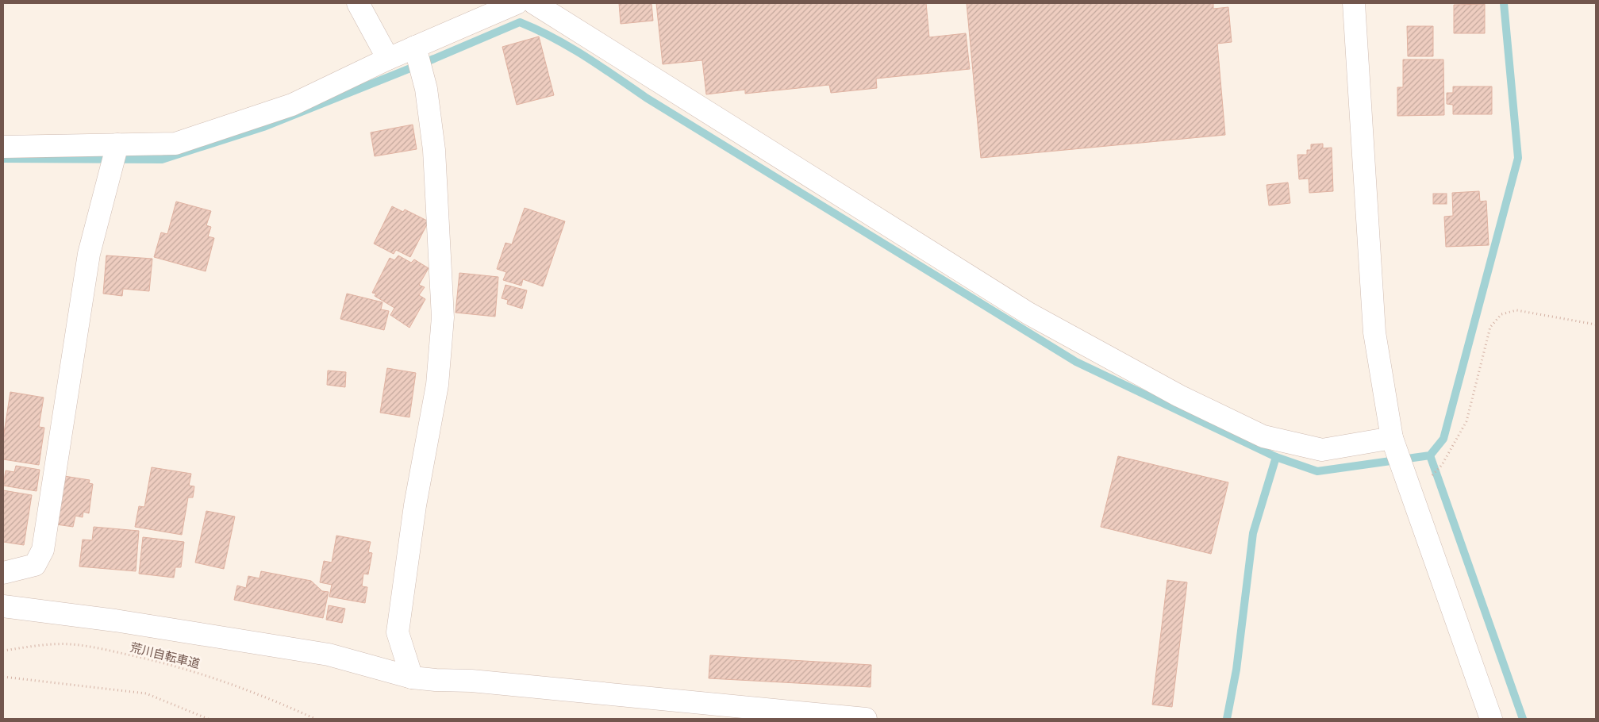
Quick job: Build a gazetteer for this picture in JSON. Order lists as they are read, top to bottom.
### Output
{
  "streets": {
    "path": ["荒川自転車道"]
  }
}
